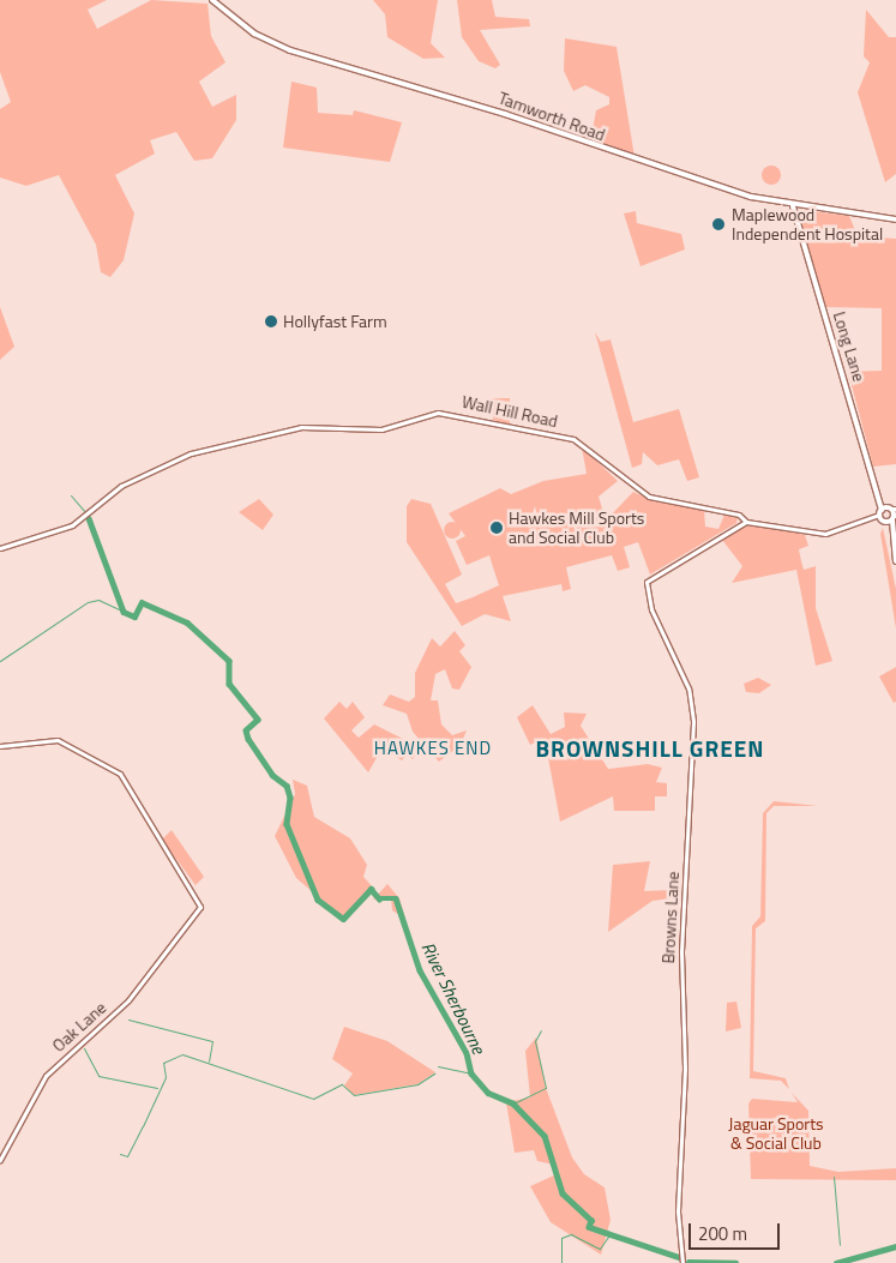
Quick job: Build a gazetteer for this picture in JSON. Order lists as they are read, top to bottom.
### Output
{
  "streets": {
    "main road": ["Tamworth Road", "Long Lane"],
    "street": ["Wall Hill Road", "Browns Lane", "Oak Lane"]
  },
  "crossings": [
    ["Tamworth Road", "Long Lane"],
    ["Long Lane", "Wall Hill Road"],
    ["Wall Hill Road", "Browns Lane"]
  ],
  "districts": ["HAWKES END", "BROWNSHILL GREEN"],
  "water": ["River Sherbourne"],
  "parks": ["Jaguar Sports & Social Club"],
  "places": ["Maplewood Independent Hospital", "Hollyfast Farm", "Hawkes Mill Sports and Social Club"],
  "scale_bar": "200 m"
}
